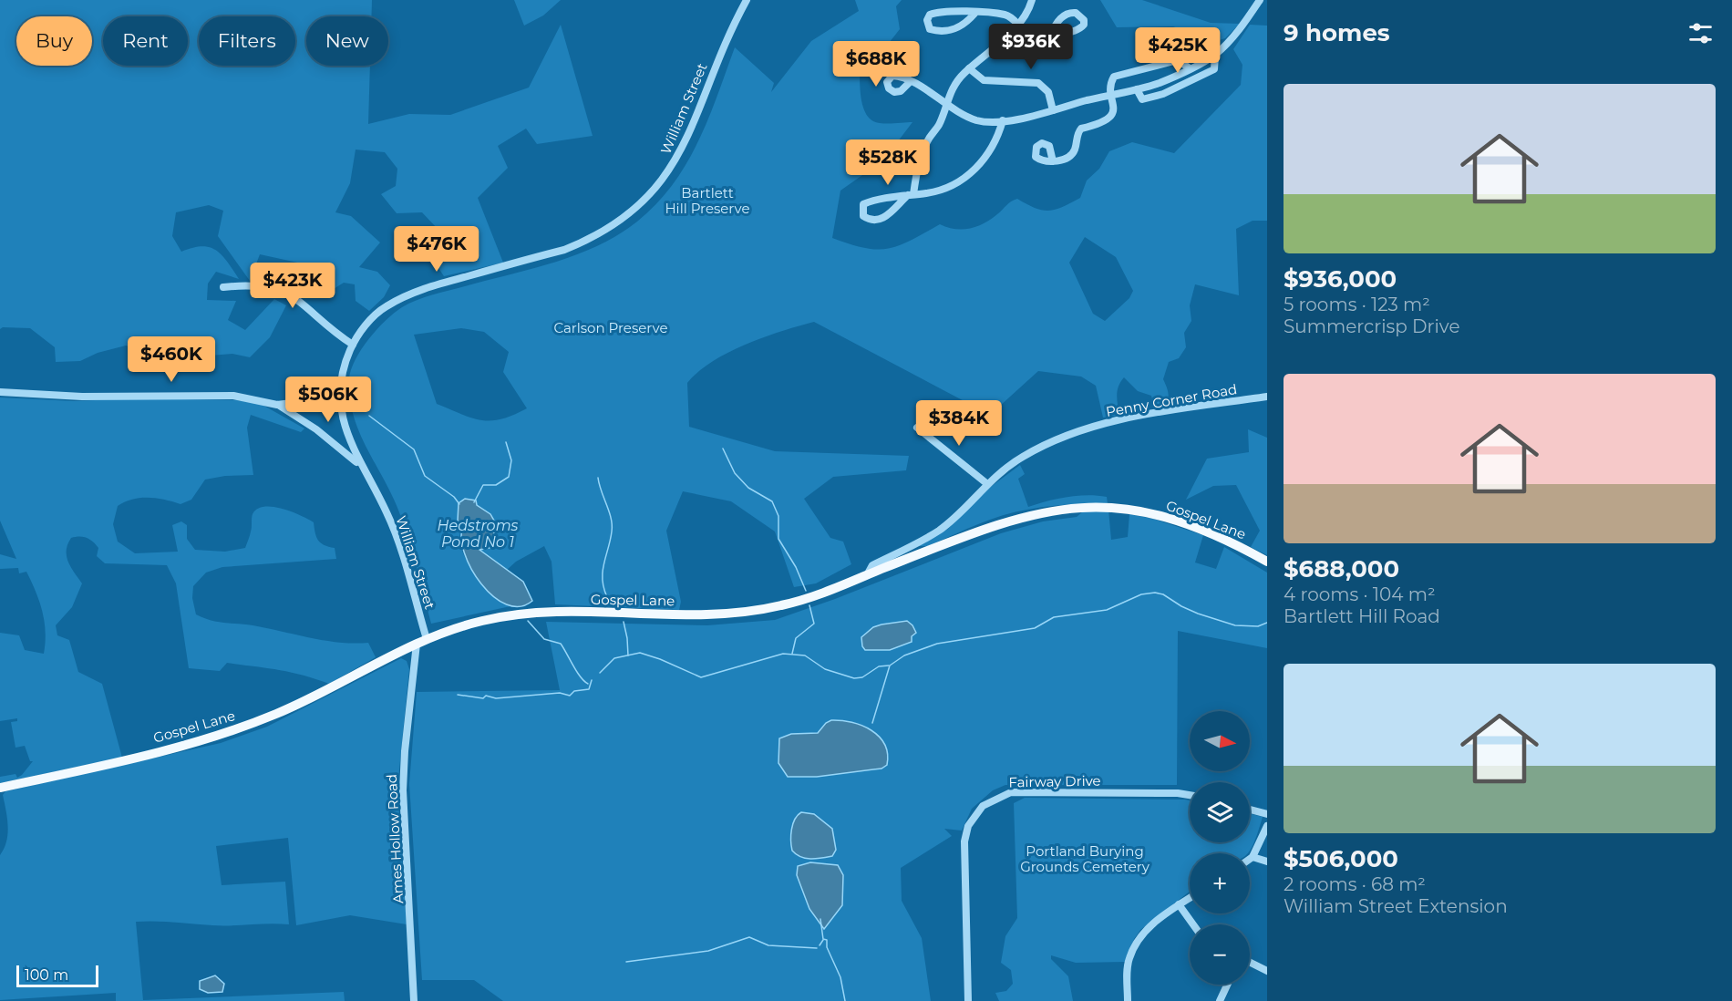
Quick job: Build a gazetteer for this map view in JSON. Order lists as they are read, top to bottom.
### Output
{
  "streets": {
    "main road": ["Gospel Lane"],
    "street": [
      "William Street",
      "Penny Corner Road",
      "Fairway Drive",
      "Ames Hollow Road"
    ]
  },
  "crossings": [
    ["William Street", "Gospel Lane"],
    ["Penny Corner Road", "Gospel Lane"],
    ["Gospel Lane", "Ames Hollow Road"]
  ],
  "water": ["Hedstroms Pond No 1"],
  "parks": ["Bartlett Hill Preserve", "Carlson Preserve", "Portland Burying Grounds Cemetery"],
  "scale_bar": "100 m",
  "north": "right",
  "page": {
    "heading": "9 homes",
    "chip": [
      "Buy",
      "Rent",
      "Filters",
      "New"
    ],
    "price": [
      "$936K",
      "$425K",
      "$688K",
      "$528K",
      "$476K",
      "$423K",
      "$460K",
      "$506K",
      "$384K"
    ],
    "list": [
      {
        "name": "$936,000",
        "note": "5 rooms · 123 m² · Summercrisp Drive"
      },
      {
        "name": "$688,000",
        "note": "4 rooms · 104 m² · Bartlett Hill Road"
      },
      {
        "name": "$506,000",
        "note": "2 rooms · 68 m² · William Street Extension"
      }
    ],
    "map_buttons": ["+", "−"],
    "scale": "100 m"
  }
}
